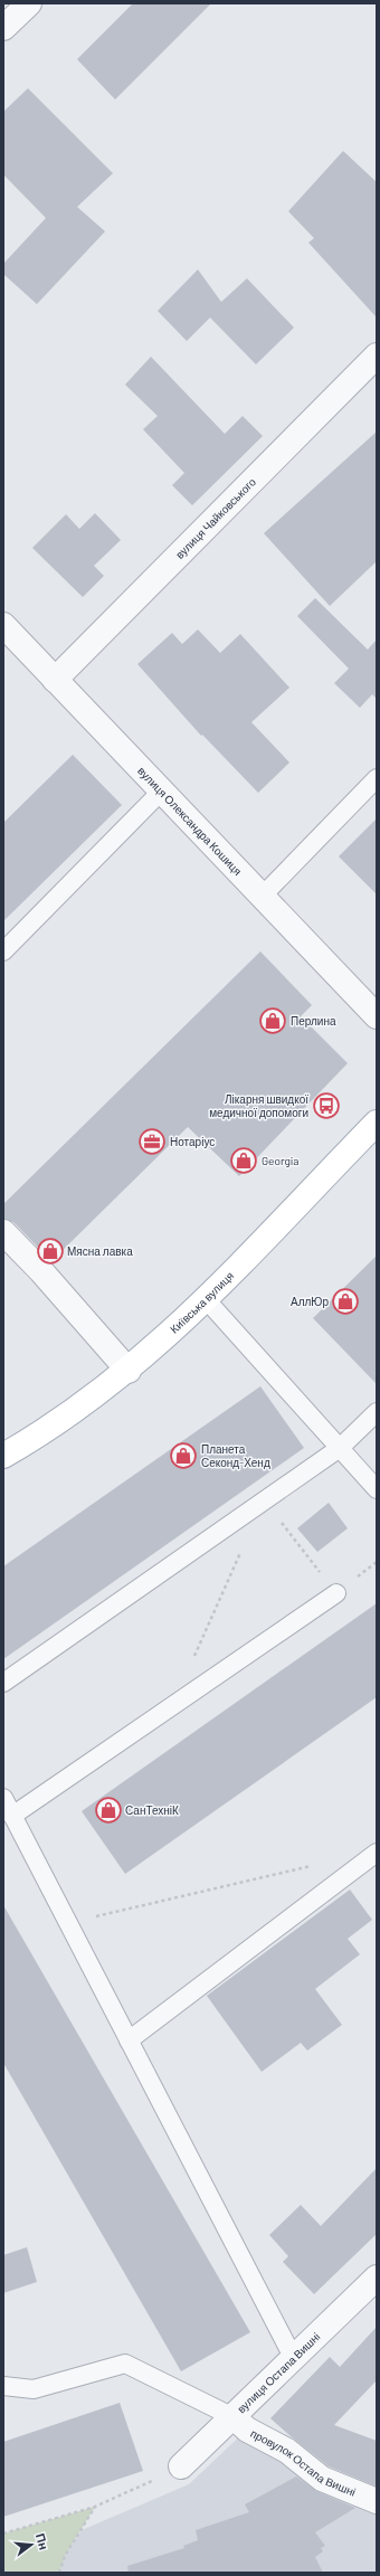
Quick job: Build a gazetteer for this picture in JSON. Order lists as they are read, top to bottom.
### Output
{
  "streets": {
    "main road": ["Київська вулиця"],
    "street": [
      "вулиця Чайковського",
      "вулиця Олександра Кошиця",
      "вулиця Остапа Вишні",
      "провулок Остапа Вишні"
    ]
  },
  "crossings": [
    ["вулиця Чайковського", "вулиця Олександра Кошиця"],
    ["вулиця Остапа Вишні", "провулок Остапа Вишні"]
  ],
  "places": {
    "shop": [
      "Перлина",
      "Georgia",
      "Мясна лавка",
      "АллЮр",
      "Планета Секонд-Хенд",
      "СанТехніК"
    ],
    "bus stop": ["Лікарня швидкої медичної допомоги"],
    "office": ["Нотаріус"]
  },
  "north": "right"
}
